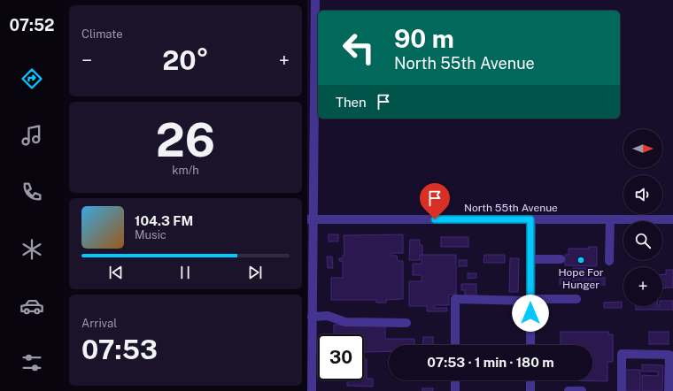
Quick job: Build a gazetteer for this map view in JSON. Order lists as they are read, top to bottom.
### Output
{
  "streets": {
    "street": ["North 55th Avenue"]
  },
  "places": ["Hope For Hunger"],
  "north": "right",
  "page": {
    "tabs": "07:52",
    "tile": [
      "Climate",
      ["26", "km/h"],
      ["Arrival", "07:53"]
    ],
    "turn": ["90 m", "North 55th Avenue"],
    "heat": ["−", "20°", "+"],
    "then": "Then",
    "map_buttons": "+",
    "song": ["104.3 FM", "Music"],
    "limit": "30",
    "trip": "07:53 · 1 min · 180 m"
  }
}
